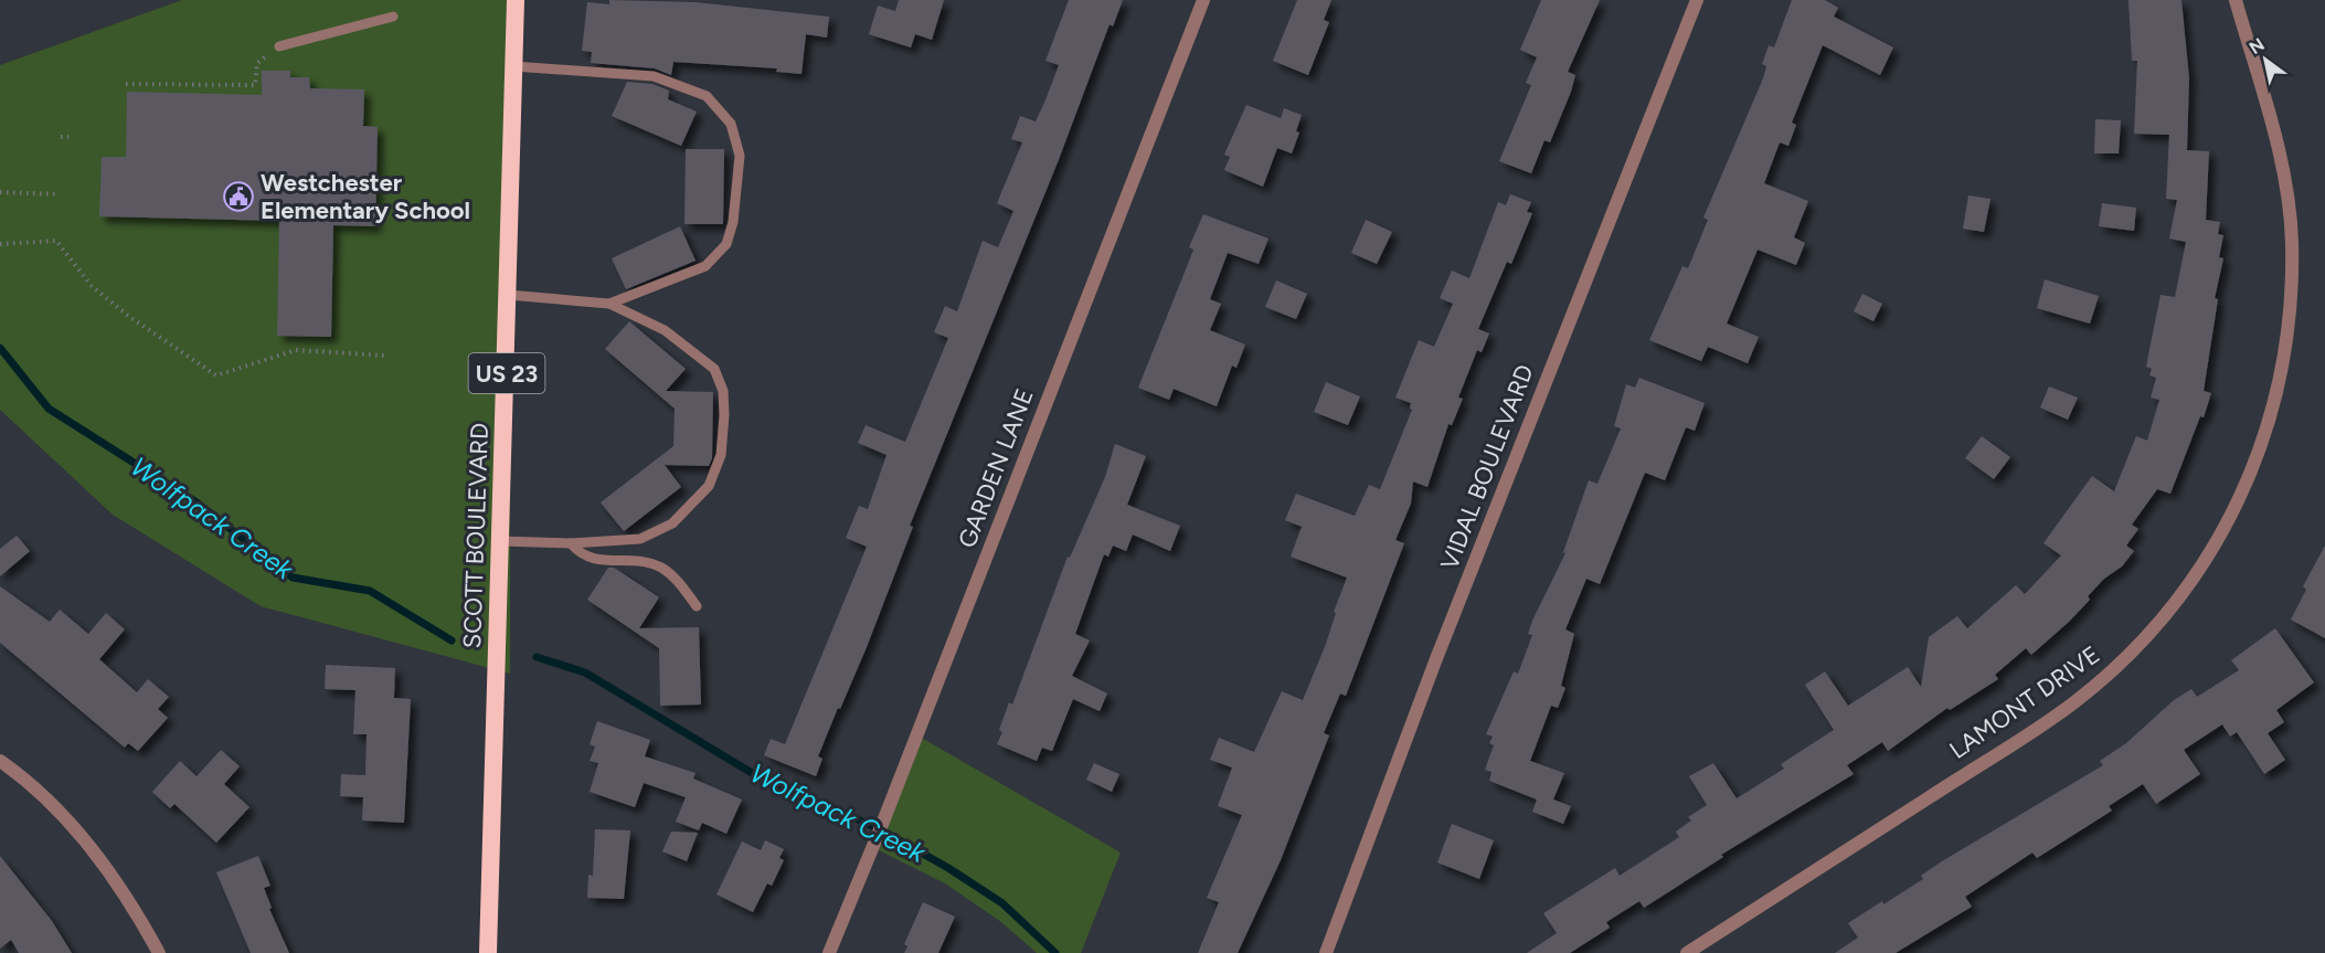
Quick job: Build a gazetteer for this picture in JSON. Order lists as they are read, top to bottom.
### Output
{
  "streets": {
    "highway": ["US 23", "SCOTT BOULEVARD"],
    "street": ["VIDAL BOULEVARD", "GARDEN LANE", "LAMONT DRIVE"]
  },
  "water": ["Wolfpack Creek"],
  "places": {
    "public building": ["Westchester Elementary School"]
  },
  "north": "top left"
}
